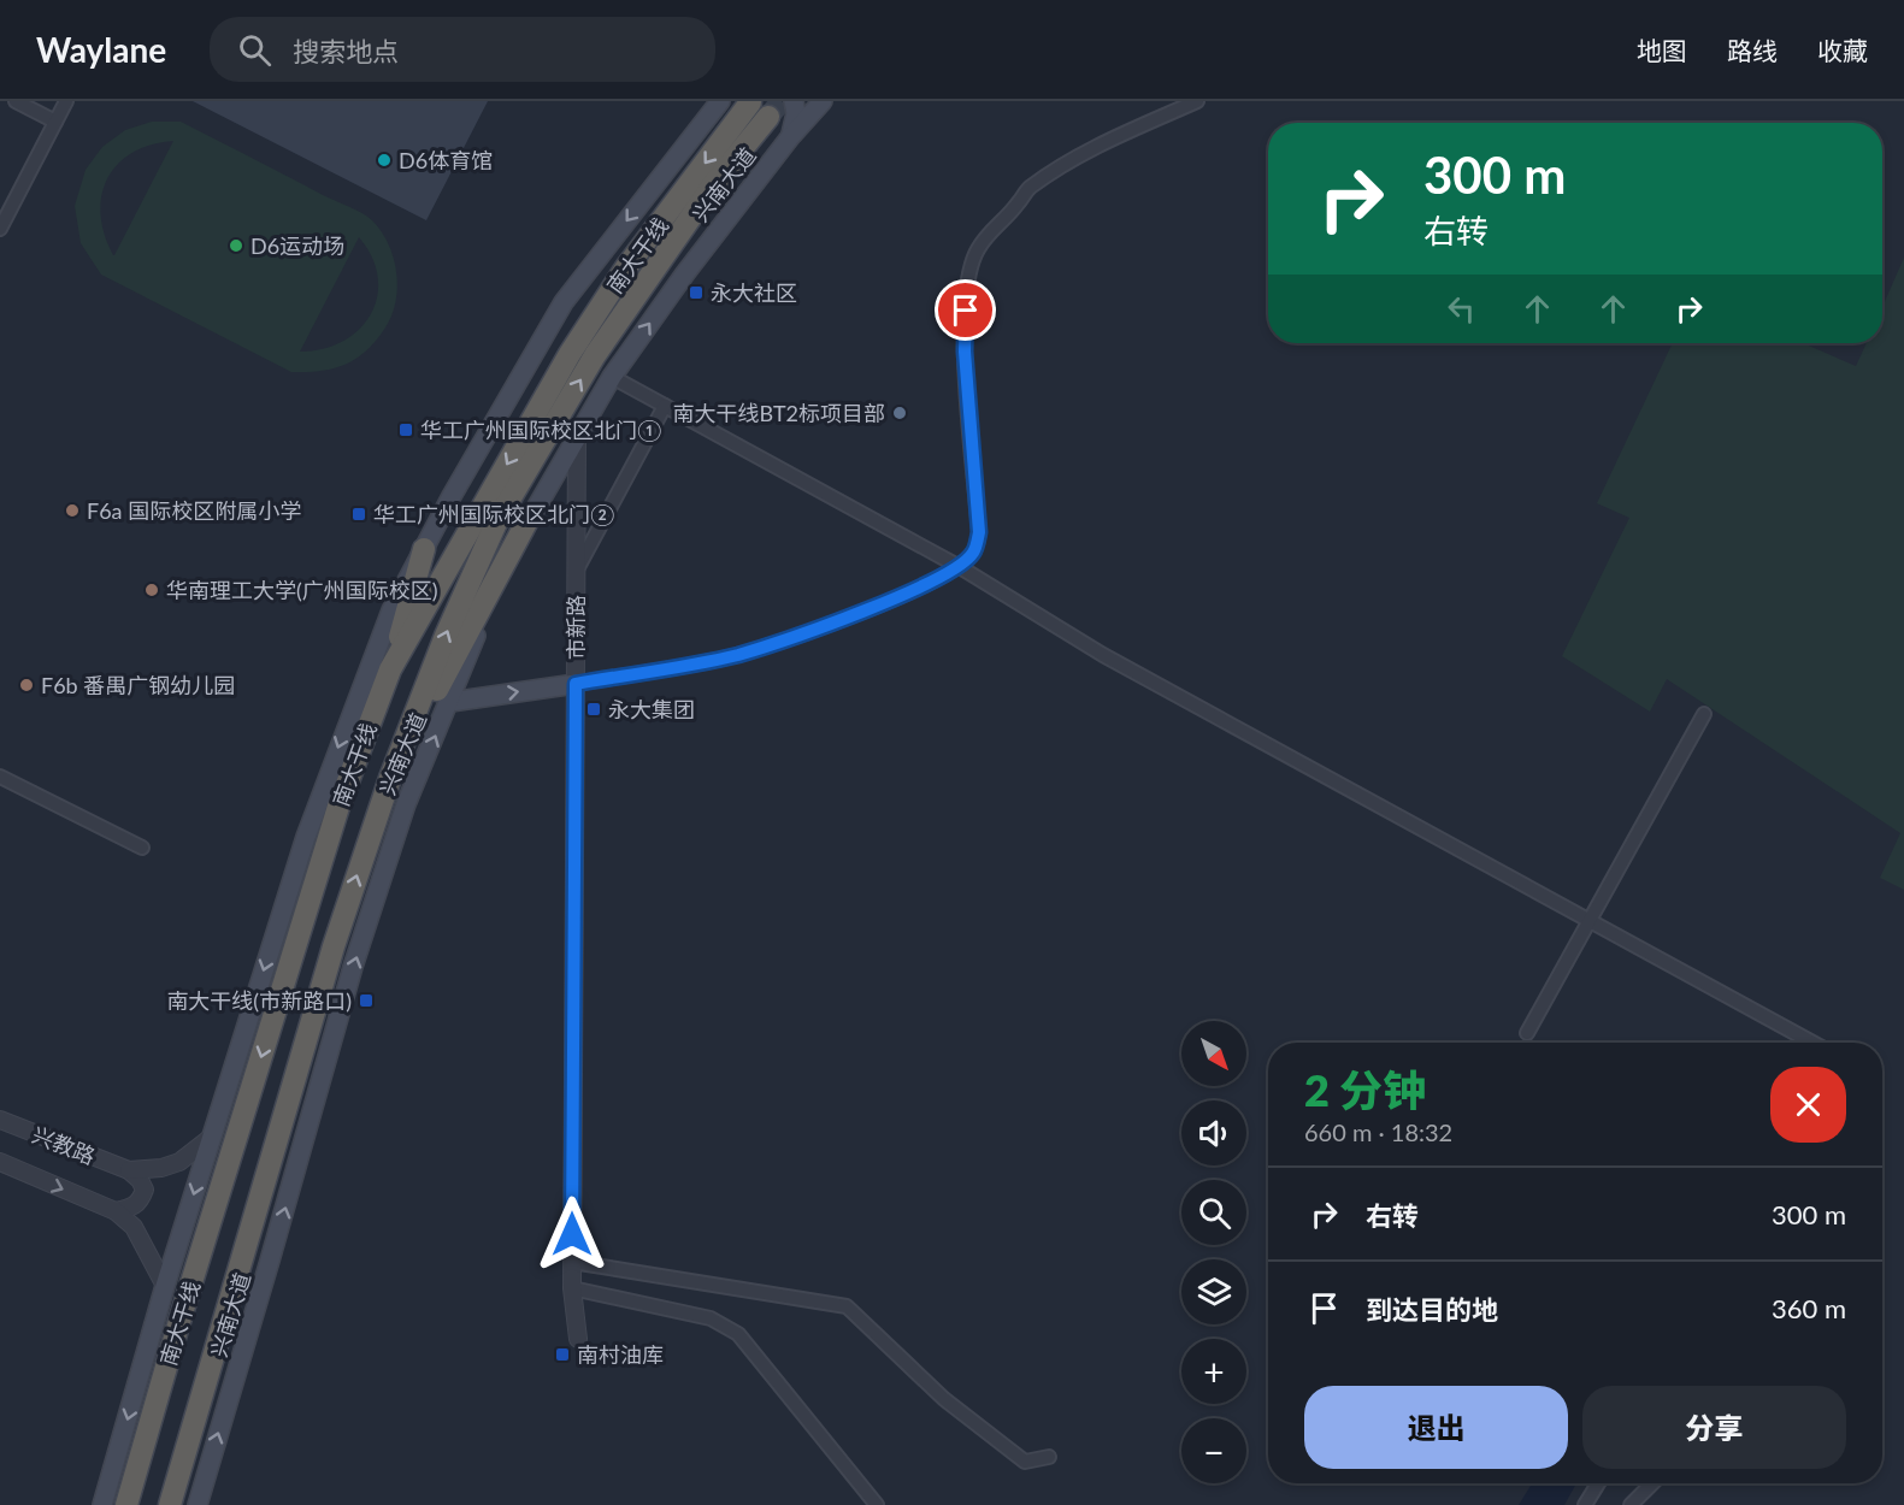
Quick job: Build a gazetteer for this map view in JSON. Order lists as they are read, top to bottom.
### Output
{
  "streets": {
    "highway": ["南大干线"],
    "main road": ["兴南大道"],
    "street": ["市新路", "兴教路"]
  },
  "crossings": [
    ["兴南大道", "市新路"]
  ],
  "places": {
    "other": [
      "D6体育馆",
      "D6运动场",
      "南大干线BT2标项目部",
      "F6a 国际校区附属小学",
      "华南理工大学(广州国际校区)",
      "F6b 番禺广钢幼儿园"
    ],
    "transit": [
      "永大社区",
      "华工广州国际校区北门①",
      "华工广州国际校区北门②",
      "永大集团",
      "南大干线(市新路口)",
      "南村油库"
    ]
  },
  "north": "bottom right",
  "page": {
    "header": "Waylane",
    "search": "搜索地点",
    "nav": ["地图", "路线", "收藏"],
    "turn": ["300 m", "右转"],
    "map_buttons": ["+", "−"],
    "heading": ["2 分钟", "660 m · 18:32"],
    "list": [
      {
        "name": "右转",
        "value": "300 m"
      },
      {
        "name": "到达目的地",
        "value": "360 m"
      }
    ],
    "buttons": ["退出", "分享"]
  }
}
